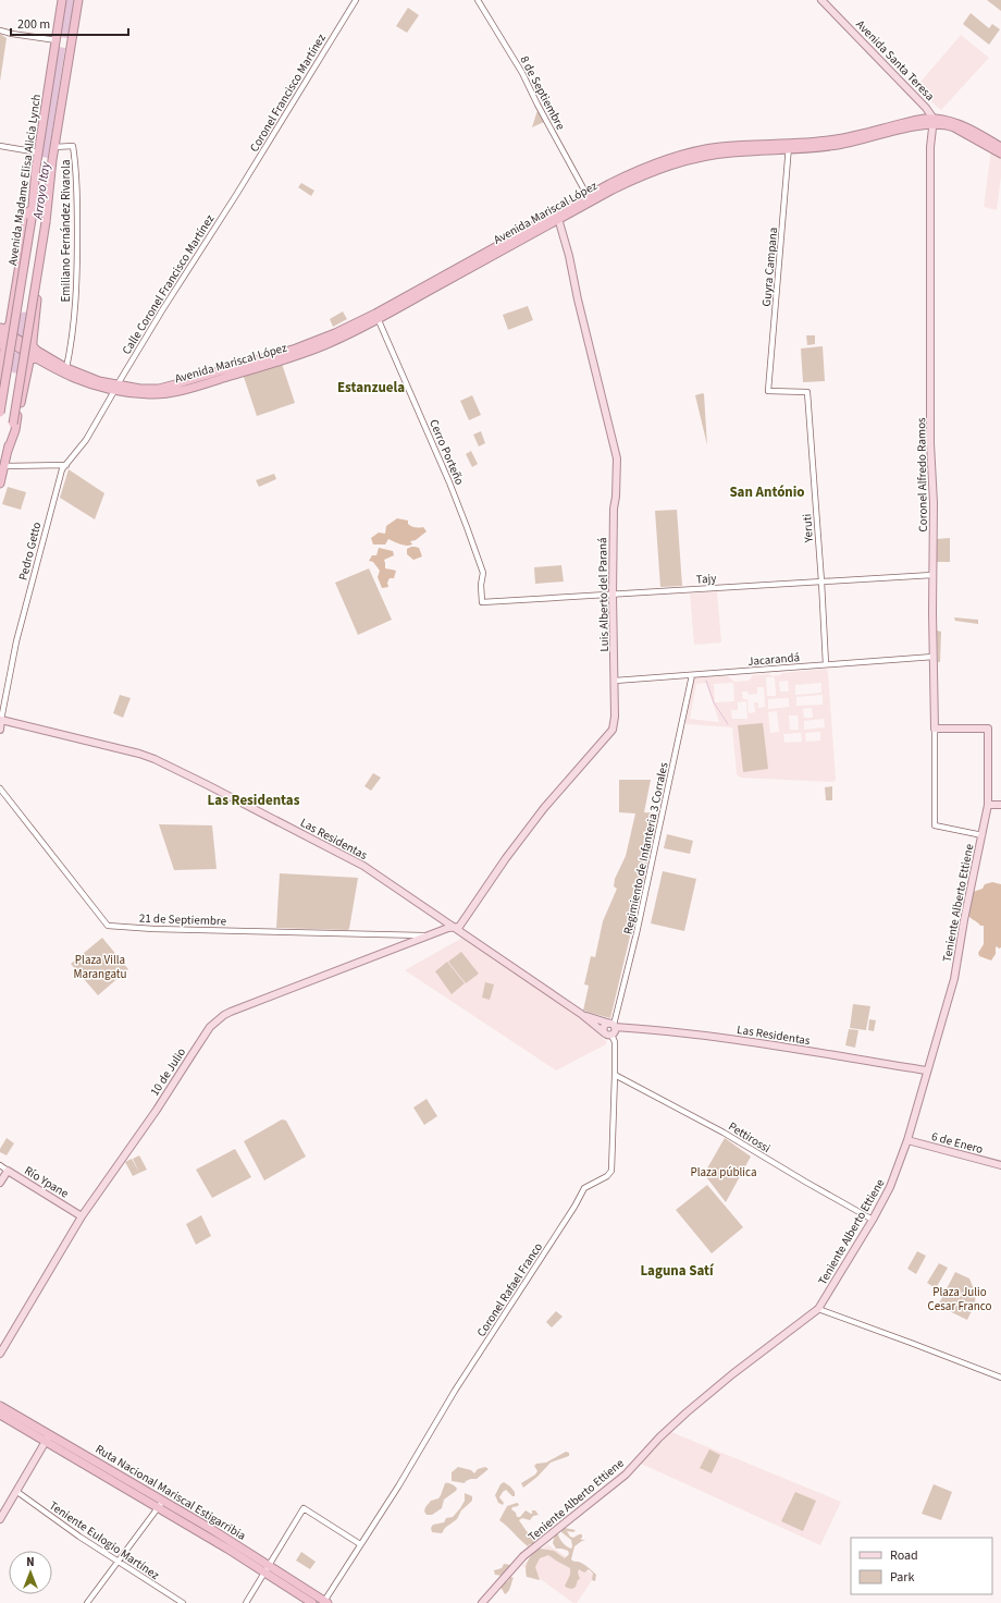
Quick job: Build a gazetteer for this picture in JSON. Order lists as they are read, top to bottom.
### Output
{
  "streets": {
    "highway": ["Avenida Madame Elisa Alicia Lynch", "Avenida Mariscal López", "Ruta Nacional Mariscal Estigarribia"],
    "main road": [
      "Avenida Santa Teresa",
      "Coronel Alfredo Ramos",
      "Pedro Getto",
      "Luis Alberto del Paraná",
      "Las Residentas",
      "Teniente Alberto Ettiene",
      "10 de Julio",
      "6 de Enero",
      "Río Ypane"
    ],
    "street": [
      "Coronel Francisco Martínez",
      "8 de Septiembre",
      "Emiliano Fernández Rivarola",
      "Guyra Campana",
      "Calle Coronel Francisco Martínez",
      "Cerro Porteño",
      "Yeruti",
      "Tajy",
      "Jacarandá",
      "Regimiento de Infanteria 3 Corrales",
      "21 de Septiembre",
      "Pettirossi",
      "Coronel Rafael Franco",
      "Teniente Eulogio Martínez"
    ]
  },
  "crossings": [
    ["Avenida Santa Teresa", "Avenida Mariscal López"],
    ["Avenida Santa Teresa", "Coronel Alfredo Ramos"],
    ["Coronel Francisco Martínez", "Calle Coronel Francisco Martínez"],
    ["8 de Septiembre", "Avenida Mariscal López"],
    ["Avenida Madame Elisa Alicia Lynch", "Emiliano Fernández Rivarola"],
    ["Avenida Mariscal López", "Guyra Campana"],
    ["Avenida Mariscal López", "Calle Coronel Francisco Martínez"],
    ["Avenida Mariscal López", "Cerro Porteño"],
    ["Avenida Mariscal López", "Coronel Alfredo Ramos"],
    ["Avenida Mariscal López", "Pedro Getto"],
    ["Avenida Mariscal López", "Luis Alberto del Paraná"],
    ["Guyra Campana", "Yeruti"],
    ["Calle Coronel Francisco Martínez", "Pedro Getto"],
    ["Cerro Porteño", "Tajy"],
    ["Coronel Alfredo Ramos", "Tajy"],
    ["Coronel Alfredo Ramos", "Jacarandá"],
    ["Coronel Alfredo Ramos", "Teniente Alberto Ettiene"],
    ["Yeruti", "Tajy"],
    ["Yeruti", "Jacarandá"],
    ["Pedro Getto", "Las Residentas"],
    ["Tajy", "Luis Alberto del Paraná"],
    ["Luis Alberto del Paraná", "Jacarandá"],
    ["Luis Alberto del Paraná", "Las Residentas"],
    ["Luis Alberto del Paraná", "10 de Julio"],
    ["Jacarandá", "Regimiento de Infanteria 3 Corrales"],
    ["Las Residentas", "Regimiento de Infanteria 3 Corrales"],
    ["Las Residentas", "Teniente Alberto Ettiene"],
    ["Las Residentas", "10 de Julio"],
    ["Las Residentas", "Coronel Rafael Franco"],
    ["Teniente Alberto Ettiene", "Pettirossi"],
    ["Teniente Alberto Ettiene", "6 de Enero"],
    ["21 de Septiembre", "10 de Julio"],
    ["10 de Julio", "Río Ypane"],
    ["Pettirossi", "Coronel Rafael Franco"]
  ],
  "districts": [
    "Estanzuela",
    "San António",
    "Las Residentas",
    "Laguna Satí"
  ],
  "water": ["Arroyo Itay"],
  "parks": ["Plaza Villa Marangatu", "Plaza pública", "Plaza Julio Cesar Franco"],
  "legend": ["Road", "Park"],
  "scale_bar": "200 m",
  "north": "top"
}
